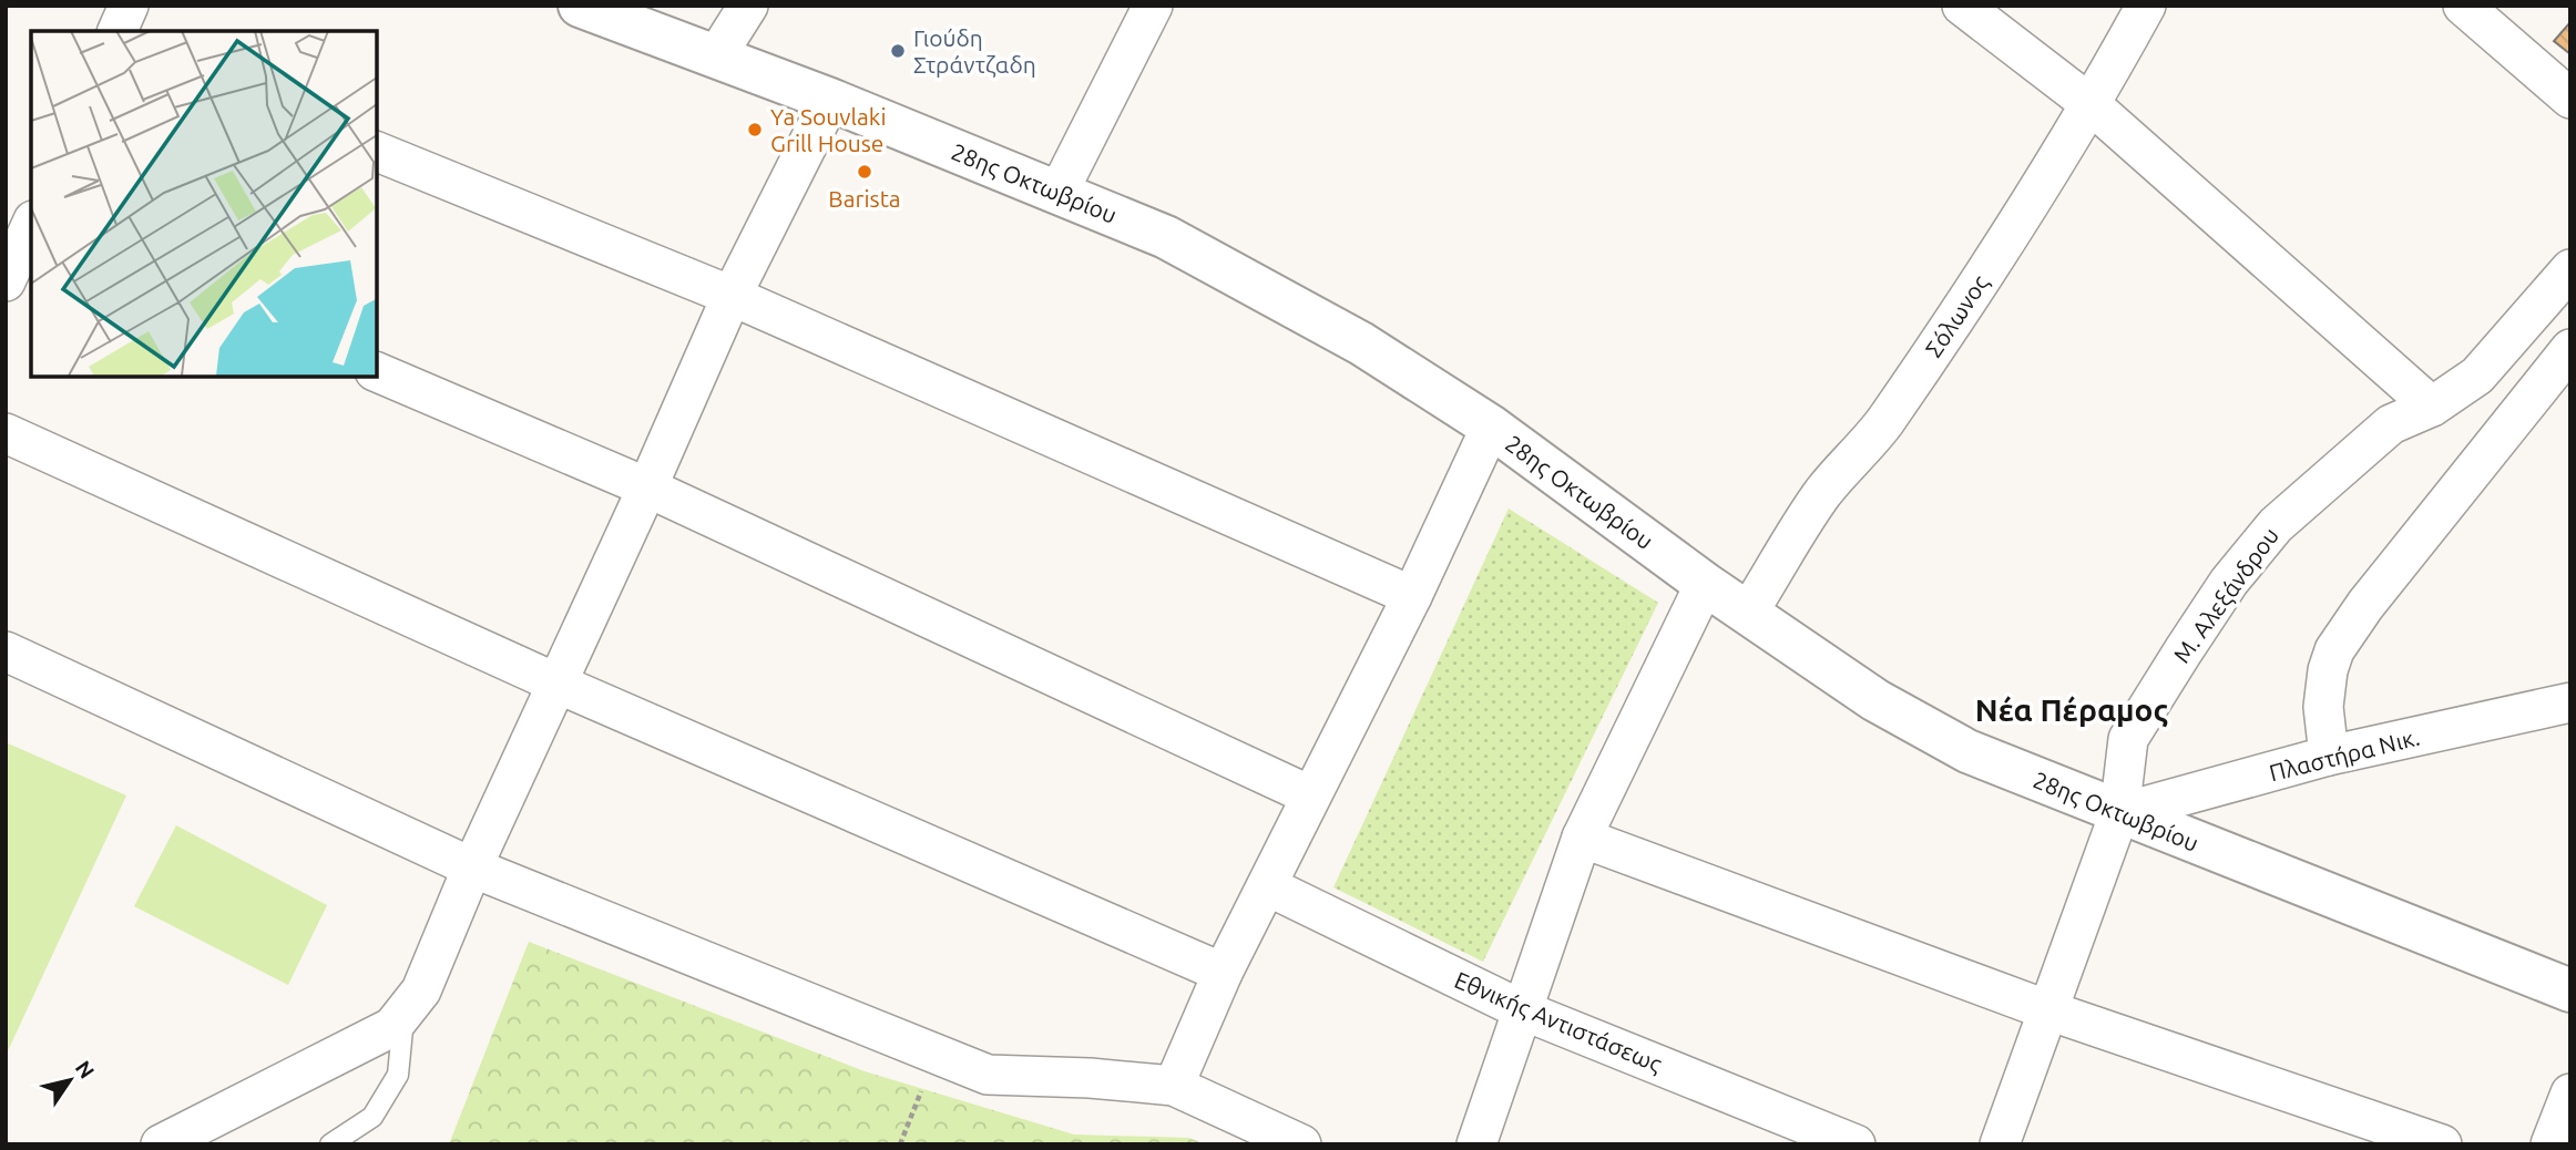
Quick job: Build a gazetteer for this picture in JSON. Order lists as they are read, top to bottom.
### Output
{
  "streets": {
    "main road": ["28ης Οκτωβρίου"],
    "street": [
      "Σόλωνος",
      "Μ. Αλεξάνδρου",
      "Πλαστήρα Νικ.",
      "Εθνικής Αντιστάσεως"
    ]
  },
  "crossings": [
    ["28ης Οκτωβρίου", "Σόλωνος"],
    ["28ης Οκτωβρίου", "Μ. Αλεξάνδρου"],
    ["28ης Οκτωβρίου", "Πλαστήρα Νικ."],
    ["Μ. Αλεξάνδρου", "Πλαστήρα Νικ."]
  ],
  "districts": ["Νέα Πέραμος"],
  "places": ["Γιούδη Στράντζαδη", "Ya Souvlaki Grill House", "Barista"],
  "north": "top right"
}
